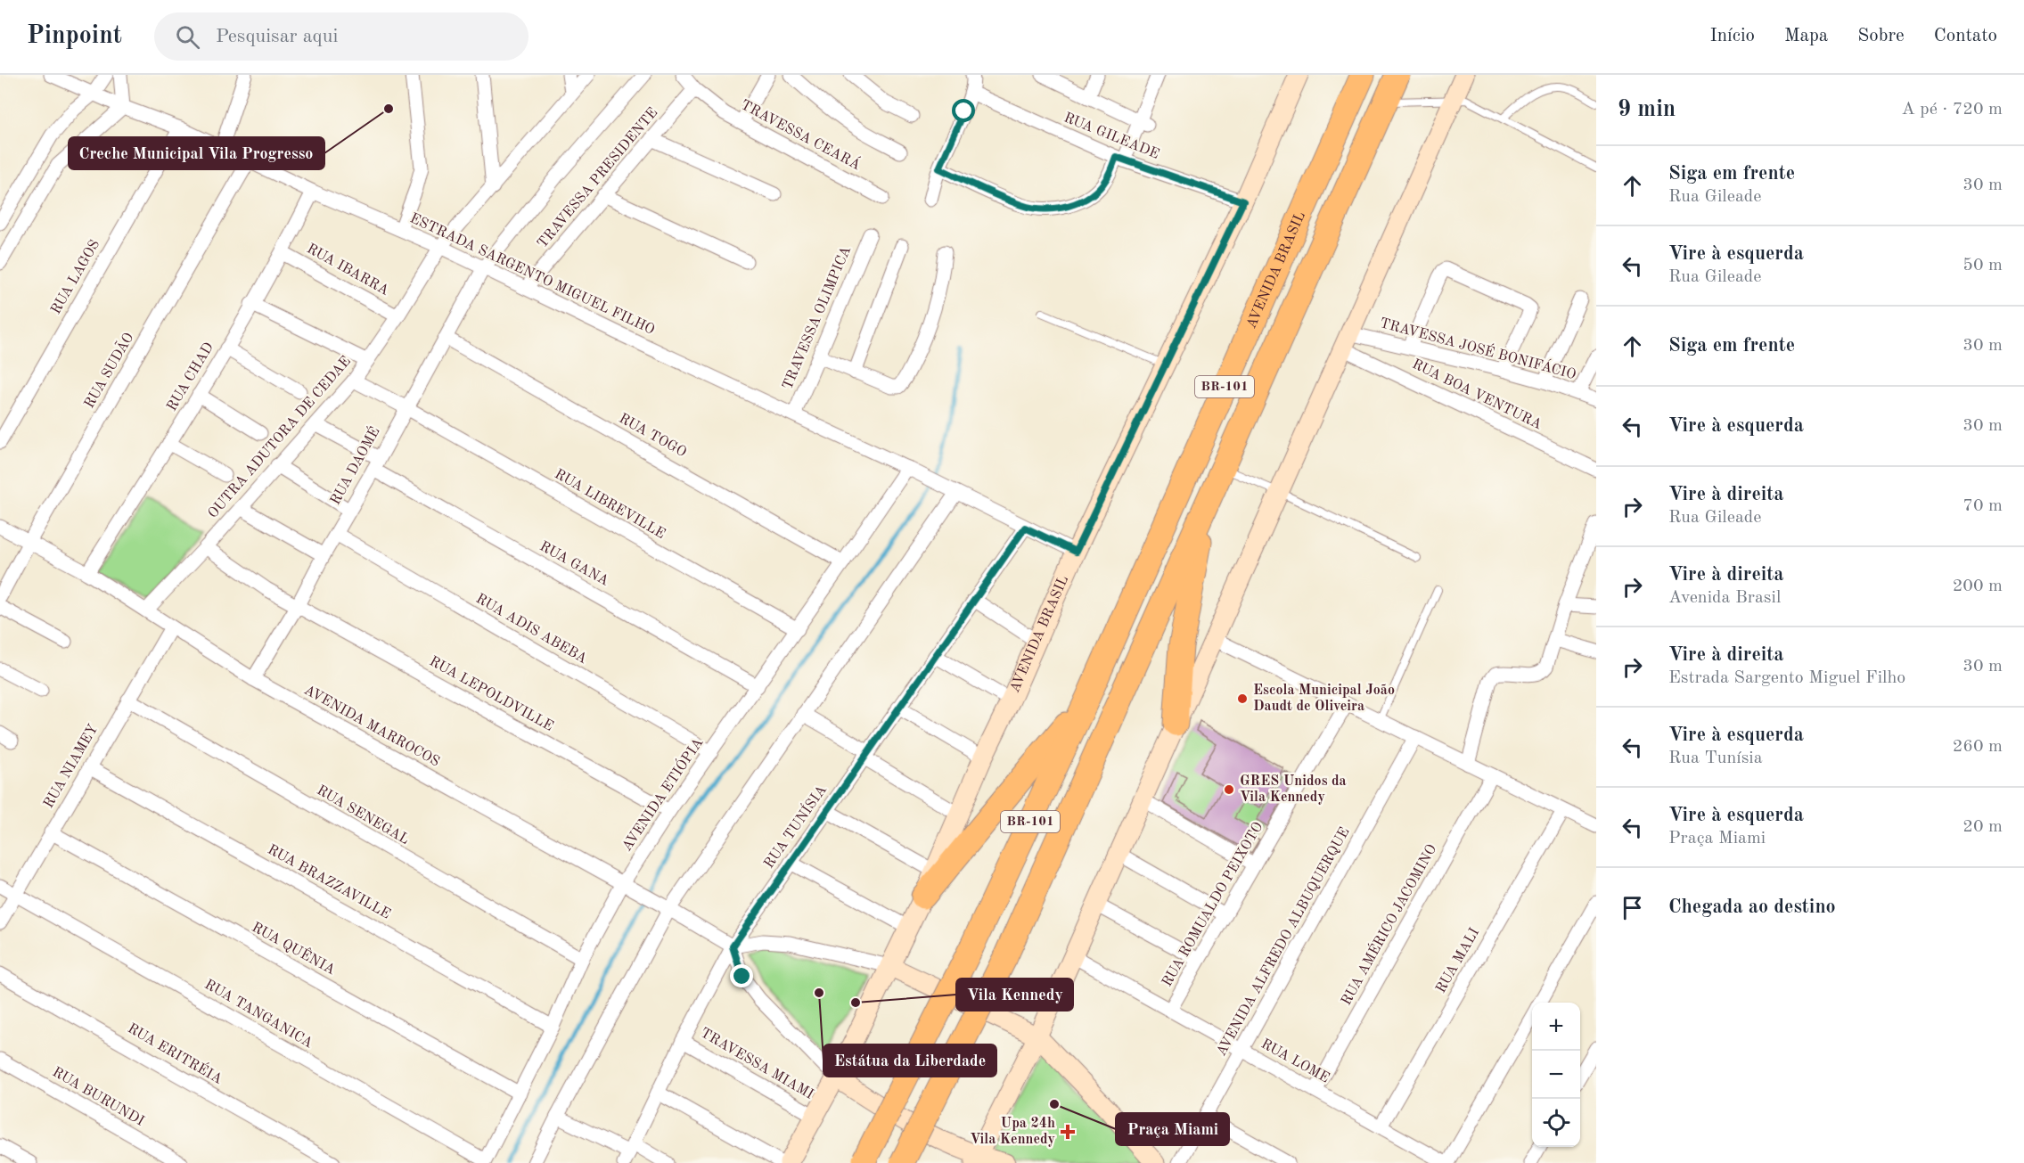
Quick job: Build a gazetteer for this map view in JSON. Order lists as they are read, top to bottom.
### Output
{
  "streets": {
    "highway": ["AVENIDA BRASIL", "BR-101"],
    "street": [
      "TRAVESSA CEARÁ",
      "RUA GILEADE",
      "TRAVESSA PRESIDENTE",
      "RUA IBARRA",
      "ESTRADA SARGENTO MIGUEL FILHO",
      "RUA LAGOS",
      "TRAVESSA OLIMPICA",
      "TRAVESSA JOSÉ BONIFÁCIO",
      "RUA SUDÃO",
      "RUA CHAD",
      "RUA BOA VENTURA",
      "RUA TOGO",
      "OUTRA ADUTORA DE CEDAE",
      "RUA DAOMÉ",
      "RUA LIBREVILLE",
      "RUA GANA",
      "RUA ADIS ABEBA",
      "RUA LEPOLDVILLE",
      "AVENIDA MARROCOS",
      "RUA NIAMEY",
      "AVENIDA ETIÓPIA",
      "RUA SENEGAL",
      "RUA TUNÍSIA",
      "RUA BRAZZAVILLE",
      "RUA ROMUALDO PEIXOTO",
      "RUA AMÉRICO JACOMINO",
      "AVENIDA ALFREDO ALBUQUERQUE",
      "RUA QUÊNIA",
      "RUA MALI",
      "RUA TANGANICA",
      "RUA ERITRÉIA",
      "RUA LOME",
      "TRAVESSA MIAMI",
      "RUA BURUNDI"
    ]
  },
  "crossings": [
    ["TRAVESSA CEARÁ", "TRAVESSA PRESIDENTE"],
    ["RUA GILEADE", "AVENIDA BRASIL"],
    ["TRAVESSA PRESIDENTE", "ESTRADA SARGENTO MIGUEL FILHO"],
    ["RUA IBARRA", "RUA CHAD"],
    ["RUA IBARRA", "OUTRA ADUTORA DE CEDAE"],
    ["AVENIDA BRASIL", "TRAVESSA MIAMI"],
    ["ESTRADA SARGENTO MIGUEL FILHO", "RUA LAGOS"],
    ["ESTRADA SARGENTO MIGUEL FILHO", "TRAVESSA OLIMPICA"],
    ["ESTRADA SARGENTO MIGUEL FILHO", "RUA SUDÃO"],
    ["ESTRADA SARGENTO MIGUEL FILHO", "RUA CHAD"],
    ["ESTRADA SARGENTO MIGUEL FILHO", "OUTRA ADUTORA DE CEDAE"],
    ["ESTRADA SARGENTO MIGUEL FILHO", "RUA DAOMÉ"],
    ["ESTRADA SARGENTO MIGUEL FILHO", "AVENIDA ETIÓPIA"],
    ["TRAVESSA JOSÉ BONIFÁCIO", "RUA BOA VENTURA"],
    ["RUA SUDÃO", "AVENIDA MARROCOS"],
    ["RUA CHAD", "AVENIDA MARROCOS"],
    ["RUA TOGO", "RUA DAOMÉ"],
    ["RUA TOGO", "AVENIDA ETIÓPIA"],
    ["OUTRA ADUTORA DE CEDAE", "RUA LIBREVILLE"],
    ["OUTRA ADUTORA DE CEDAE", "RUA GANA"],
    ["OUTRA ADUTORA DE CEDAE", "RUA LEPOLDVILLE"],
    ["OUTRA ADUTORA DE CEDAE", "AVENIDA MARROCOS"],
    ["RUA DAOMÉ", "RUA LIBREVILLE"],
    ["RUA DAOMÉ", "RUA GANA"],
    ["RUA DAOMÉ", "RUA ADIS ABEBA"],
    ["RUA DAOMÉ", "RUA LEPOLDVILLE"],
    ["RUA DAOMÉ", "AVENIDA MARROCOS"],
    ["RUA LIBREVILLE", "AVENIDA ETIÓPIA"],
    ["RUA GANA", "AVENIDA ETIÓPIA"],
    ["RUA ADIS ABEBA", "AVENIDA ETIÓPIA"],
    ["RUA LEPOLDVILLE", "AVENIDA ETIÓPIA"],
    ["AVENIDA MARROCOS", "RUA NIAMEY"],
    ["AVENIDA MARROCOS", "AVENIDA ETIÓPIA"],
    ["AVENIDA MARROCOS", "RUA TUNÍSIA"],
    ["RUA NIAMEY", "RUA SENEGAL"],
    ["RUA NIAMEY", "RUA BRAZZAVILLE"],
    ["RUA NIAMEY", "RUA QUÊNIA"],
    ["RUA NIAMEY", "RUA TANGANICA"],
    ["AVENIDA ETIÓPIA", "RUA SENEGAL"],
    ["AVENIDA ETIÓPIA", "RUA BRAZZAVILLE"],
    ["AVENIDA ETIÓPIA", "RUA QUÊNIA"],
    ["AVENIDA ETIÓPIA", "RUA TANGANICA"],
    ["RUA TUNÍSIA", "TRAVESSA MIAMI"],
    ["RUA ROMUALDO PEIXOTO", "RUA LOME"],
    ["RUA AMÉRICO JACOMINO", "RUA LOME"],
    ["AVENIDA ALFREDO ALBUQUERQUE", "RUA LOME"],
    ["RUA MALI", "RUA LOME"]
  ],
  "places": {
    "other": [
      "Creche Municipal Vila Progresso",
      "Escola Municipal João Daudt de Oliveira",
      "GRES Unidos da Vila Kennedy",
      "Estátua da Liberdade",
      "Vila Kennedy",
      "Praça Miami"
    ],
    "health": ["Upa 24h Vila Kennedy"]
  },
  "page": {
    "header": "Pinpoint",
    "search": "Pesquisar aqui",
    "nav": [
      "Início",
      "Mapa",
      "Sobre",
      "Contato"
    ],
    "heading": ["9 min", "A pé · 720 m"],
    "list": [
      ["Siga em frente", "Rua Gileade", "30 m"],
      ["Vire à esquerda", "Rua Gileade", "50 m"],
      ["Siga em frente", "30 m"],
      ["Vire à esquerda", "30 m"],
      ["Vire à direita", "Rua Gileade", "70 m"],
      ["Vire à direita", "Avenida Brasil", "200 m"],
      ["Vire à direita", "Estrada Sargento Miguel Filho", "30 m"],
      ["Vire à esquerda", "Rua Tunísia", "260 m"],
      ["Vire à esquerda", "Praça Miami", "20 m"],
      "Chegada ao destino"
    ],
    "map_buttons": ["+", "−"]
  }
}
